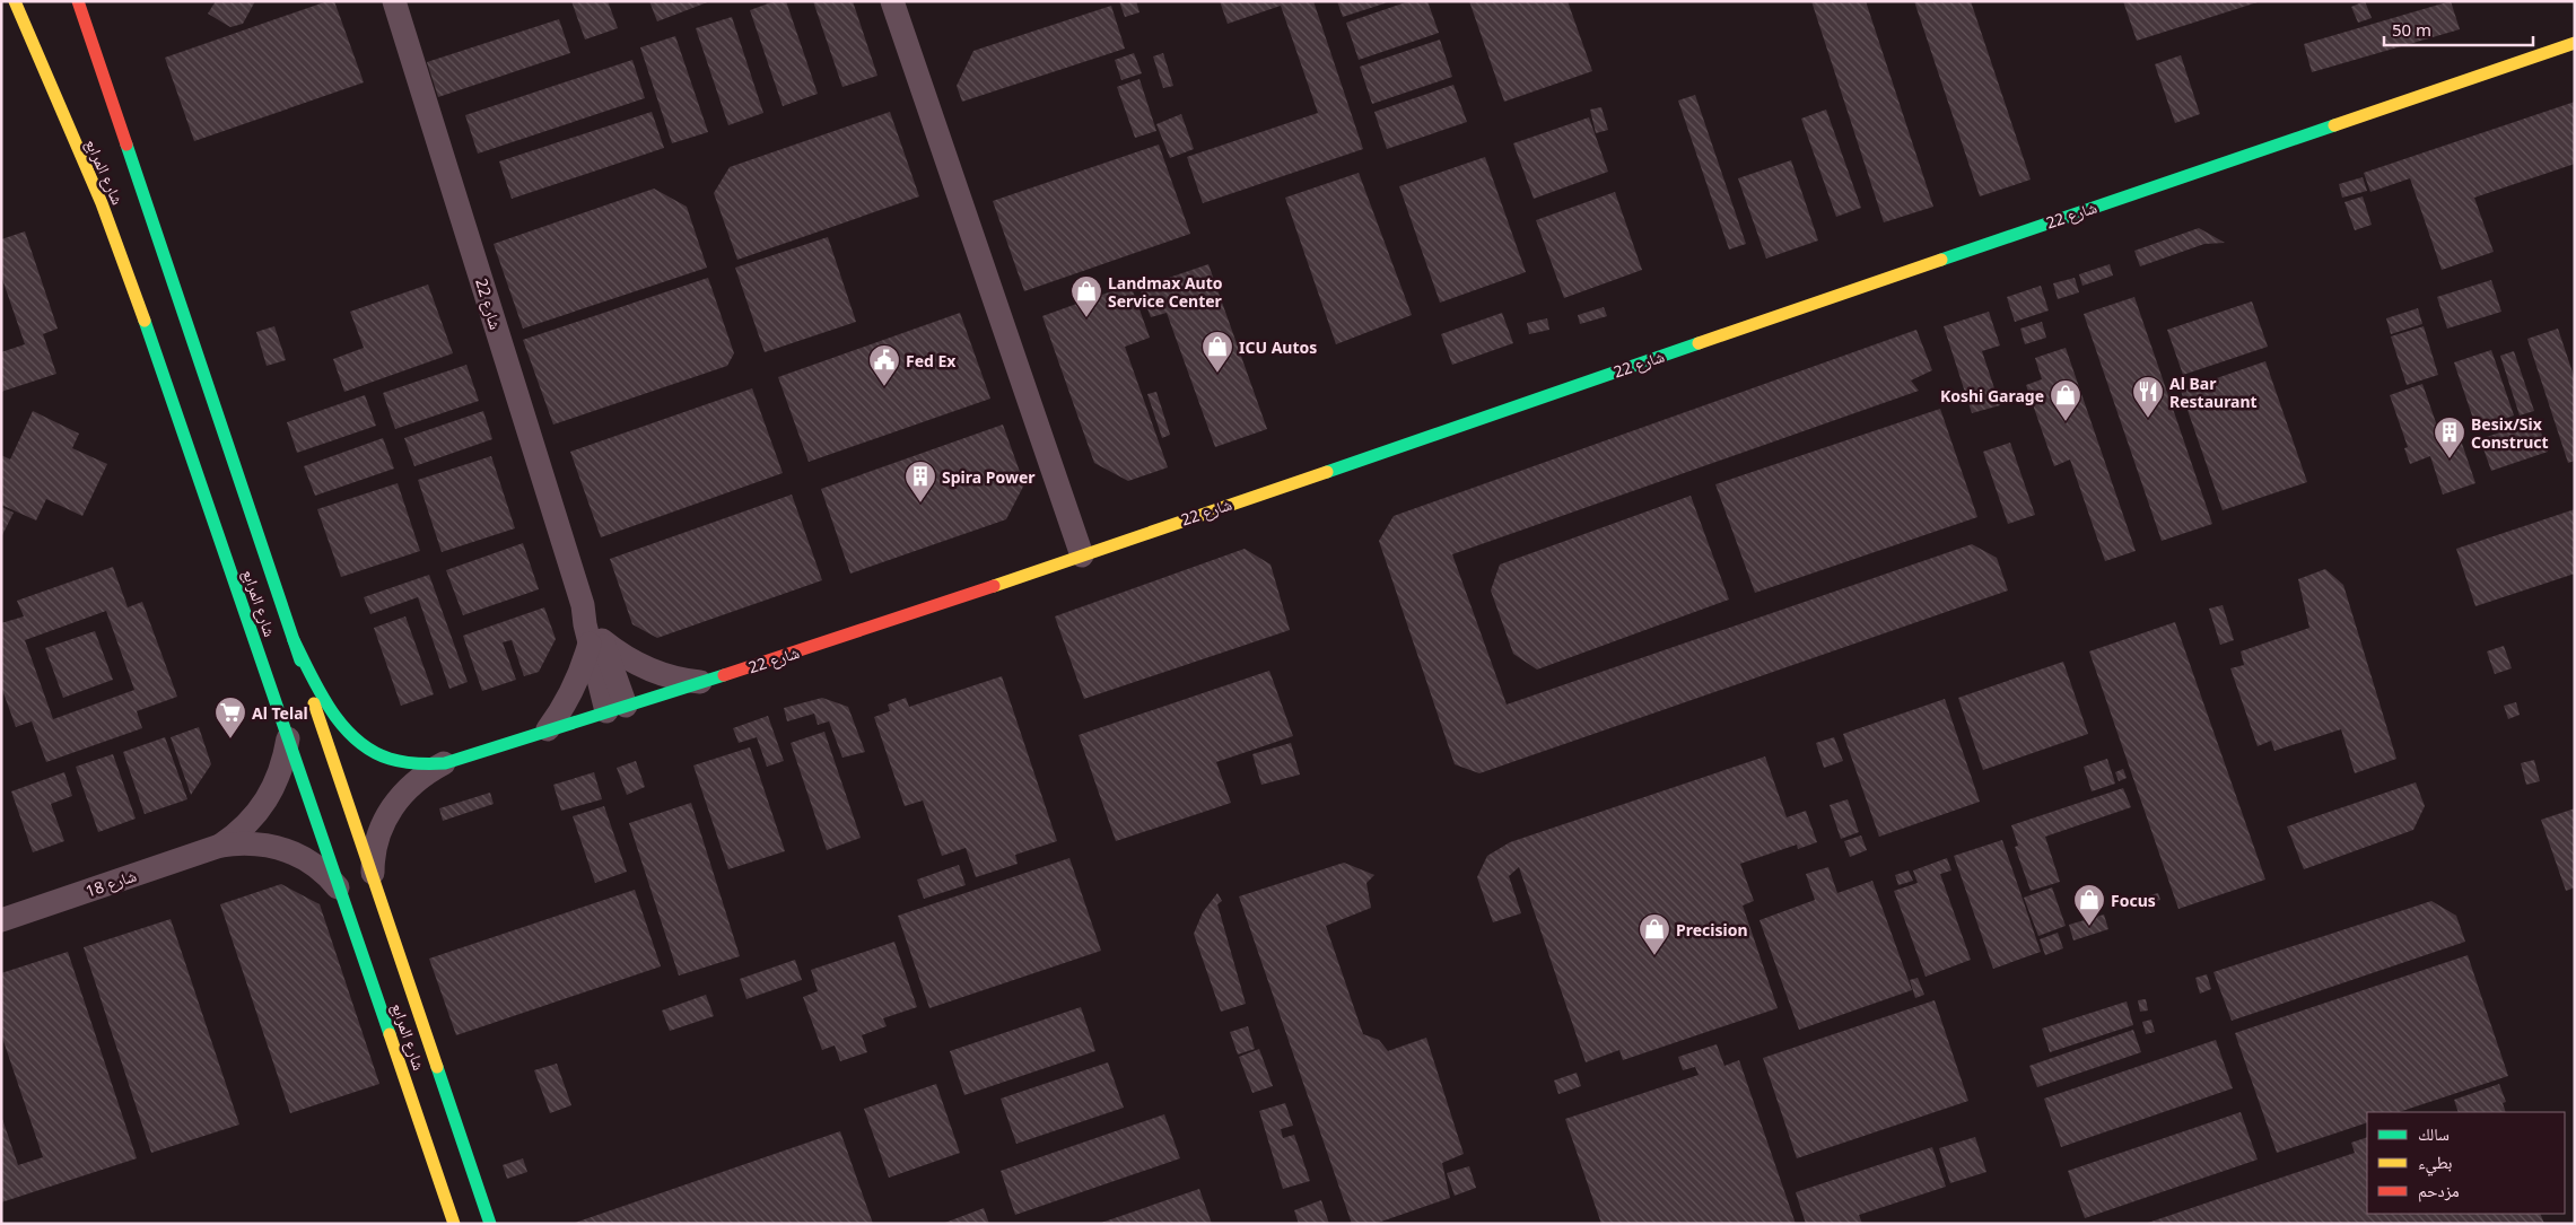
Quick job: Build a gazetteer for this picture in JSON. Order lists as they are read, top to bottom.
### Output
{
  "streets": {
    "main road": ["شارع المرابع", "شارع 22"],
    "street": ["شارع 18"]
  },
  "crossings": [
    ["شارع المرابع", "شارع 22"],
    ["شارع المرابع", "شارع 18"]
  ],
  "places": {
    "shop": [
      "Landmax Auto Service Center",
      "ICU Autos",
      "Koshi Garage",
      "Focus",
      "Precision"
    ],
    "public building": ["Fed Ex"],
    "restaurant": ["Al Bar Restaurant"],
    "building": ["Besix/Six Construct", "Spira Power"],
    "supermarket": ["Al Telal"]
  },
  "legend": ["سالك", "بطيء", "مزدحم"],
  "scale_bar": "50 m"
}
